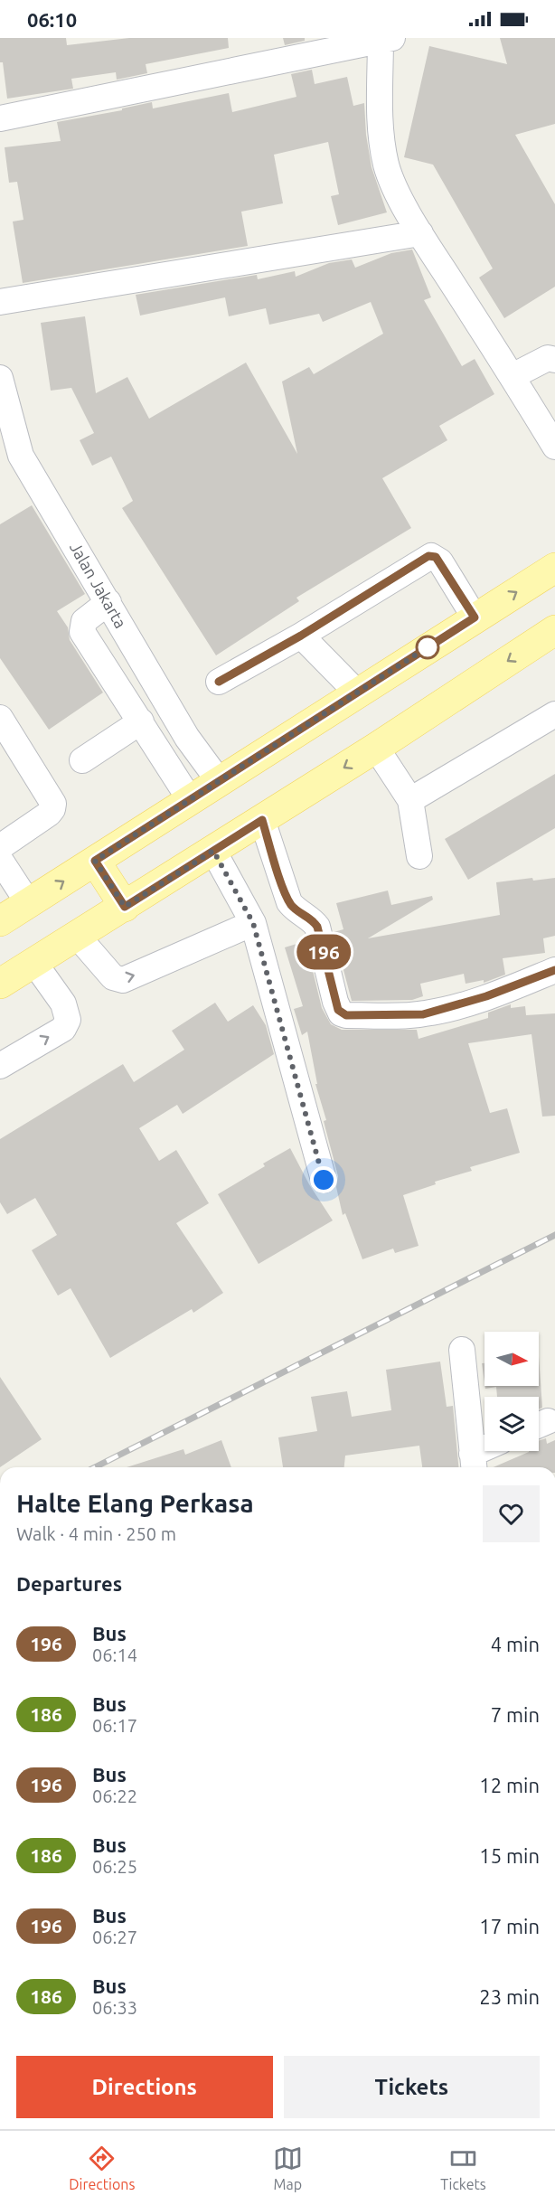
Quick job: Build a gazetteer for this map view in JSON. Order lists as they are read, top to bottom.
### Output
{
  "streets": {
    "street": ["Jalan Jakarta"]
  },
  "lines": ["bus line 196"],
  "north": "right",
  "page": {
    "status": "06:10",
    "on_map": "196",
    "heading": [
      ["Halte Elang Perkasa", "Walk · 4 min · 250 m"],
      "Departures"
    ],
    "list": [
      {
        "mark": "196",
        "name": "Bus",
        "note": "06:14",
        "value": "4 min"
      },
      {
        "mark": "186",
        "name": "Bus",
        "note": "06:17",
        "value": "7 min"
      },
      {
        "mark": "196",
        "name": "Bus",
        "note": "06:22",
        "value": "12 min"
      },
      {
        "mark": "186",
        "name": "Bus",
        "note": "06:25",
        "value": "15 min"
      },
      {
        "mark": "196",
        "name": "Bus",
        "note": "06:27",
        "value": "17 min"
      },
      {
        "mark": "186",
        "name": "Bus",
        "note": "06:33",
        "value": "23 min"
      }
    ],
    "buttons": ["Directions", "Tickets"],
    "tabs": ["Directions", "Map", "Tickets"]
  }
}
